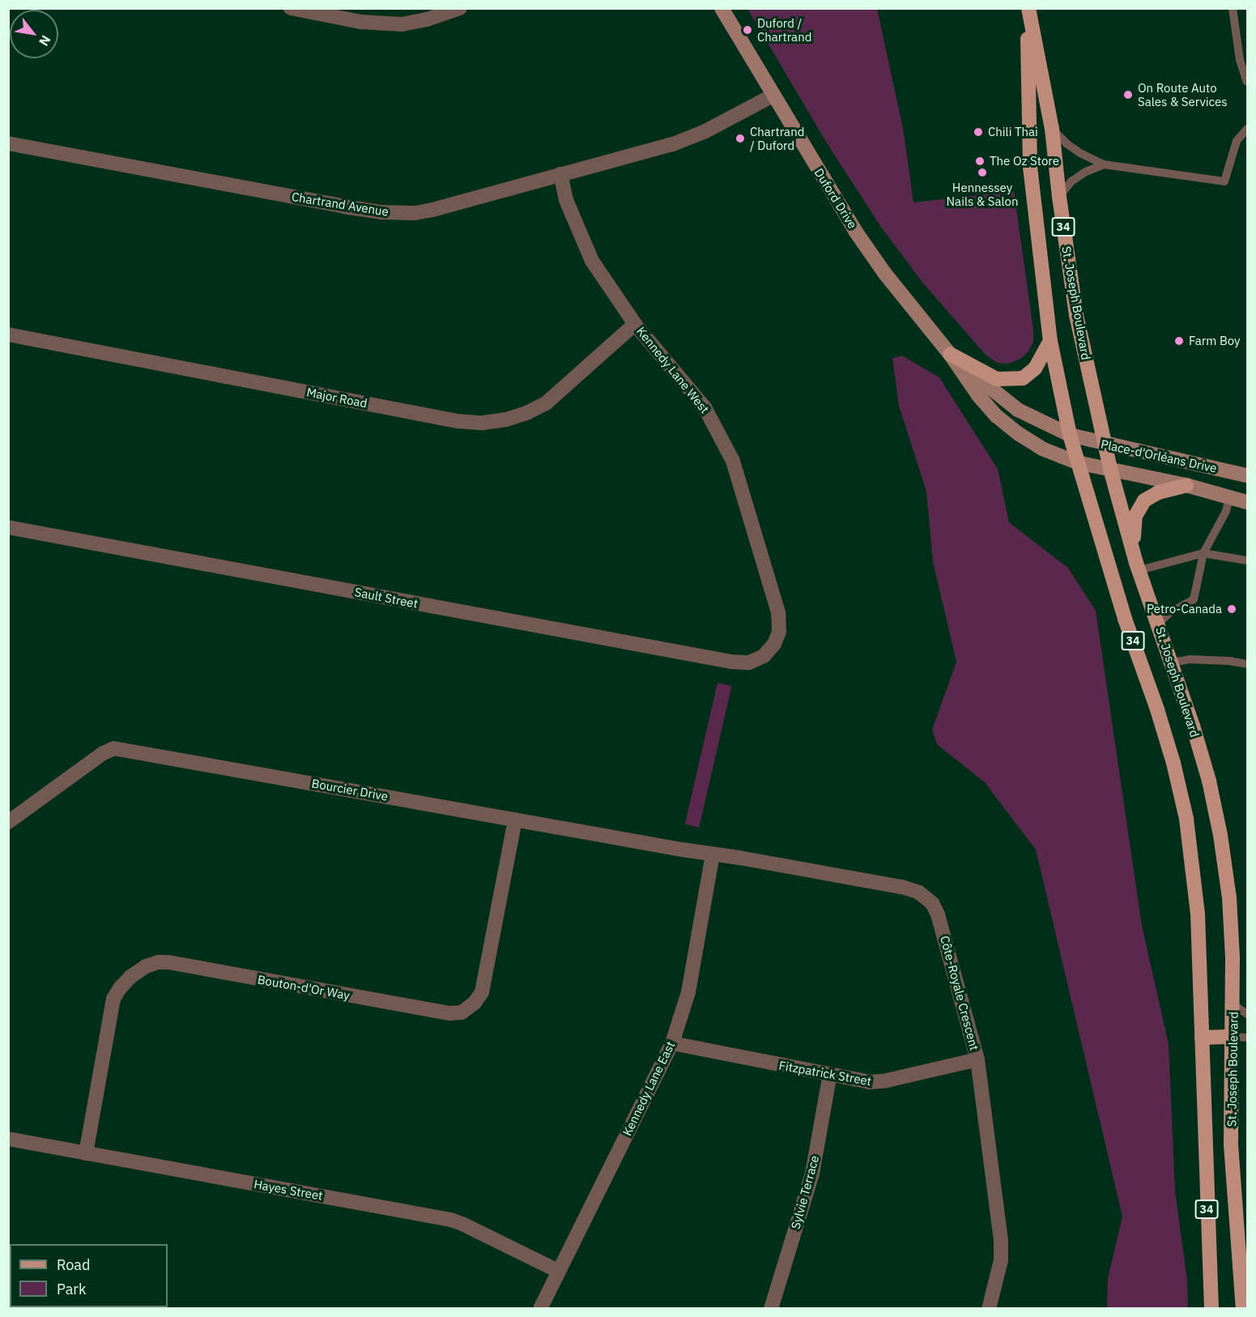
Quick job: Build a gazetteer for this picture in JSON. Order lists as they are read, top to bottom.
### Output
{
  "streets": {
    "main road": ["34", "St. Joseph Boulevard"],
    "street": [
      "Duford Drive",
      "Chartrand Avenue",
      "Kennedy Lane West",
      "Major Road",
      "Place-d'Orléans Drive",
      "Sault Street",
      "Bourcier Drive",
      "Bouton-d'Or Way",
      "Côte-Royale Crescent",
      "Fitzpatrick Street",
      "Kennedy Lane East",
      "Hayes Street",
      "Sylvie Terrace"
    ]
  },
  "crossings": [
    ["Duford Drive", "Chartrand Avenue"],
    ["Duford Drive", "St. Joseph Boulevard"],
    ["Duford Drive", "Place-d'Orléans Drive"],
    ["Chartrand Avenue", "Kennedy Lane West"],
    ["St. Joseph Boulevard", "Place-d'Orléans Drive"],
    ["Kennedy Lane West", "Major Road"],
    ["Kennedy Lane West", "Sault Street"],
    ["Bourcier Drive", "Bouton-d'Or Way"],
    ["Bourcier Drive", "Côte-Royale Crescent"],
    ["Bourcier Drive", "Kennedy Lane East"],
    ["Bouton-d'Or Way", "Hayes Street"],
    ["Côte-Royale Crescent", "Fitzpatrick Street"],
    ["Côte-Royale Crescent", "Kennedy Lane East"],
    ["Fitzpatrick Street", "Kennedy Lane East"],
    ["Fitzpatrick Street", "Sylvie Terrace"],
    ["Kennedy Lane East", "Hayes Street"]
  ],
  "places": [
    "Duford / Chartrand",
    "On Route Auto Sales & Services",
    "Chili Thai",
    "Chartrand / Duford",
    "The Oz Store",
    "Hennessey Nails & Salon",
    "Farm Boy",
    "Petro-Canada"
  ],
  "legend": ["Road", "Park"],
  "north": "bottom right"
}
